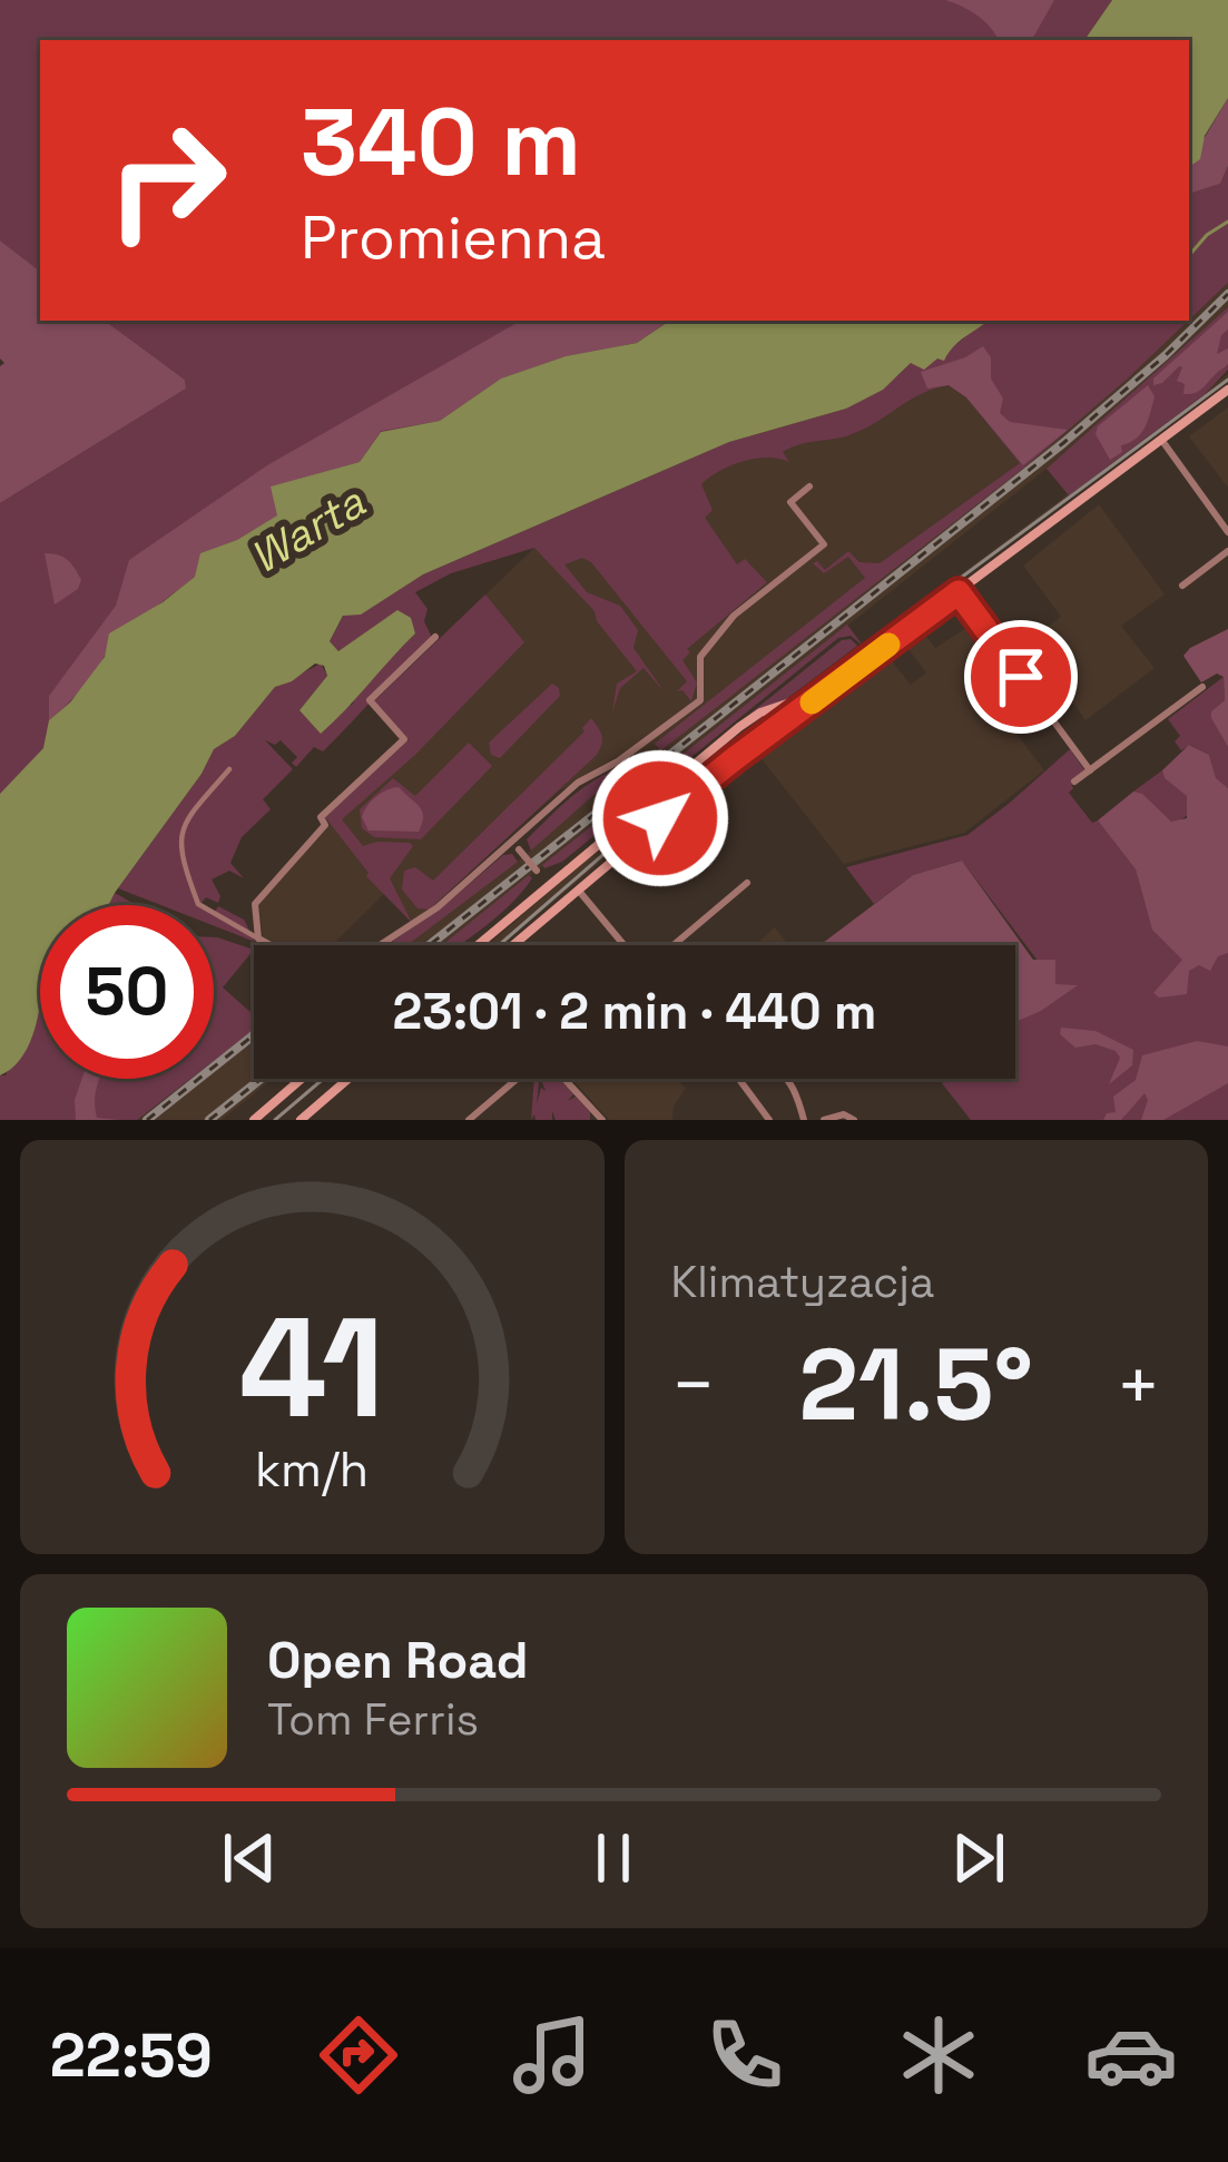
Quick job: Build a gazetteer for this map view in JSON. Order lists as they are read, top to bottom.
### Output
{
  "water": ["Warta"],
  "page": {
    "turn": ["340 m", "Promienna"],
    "limit": "50",
    "trip": "23:01 · 2 min · 440 m",
    "tile": "Klimatyzacja",
    "heat": ["−", "21.5°", "+"],
    "song": ["Open Road", "Tom Ferris"],
    "tabs": "22:59",
    "gauge": ["41", "km/h"]
  }
}
